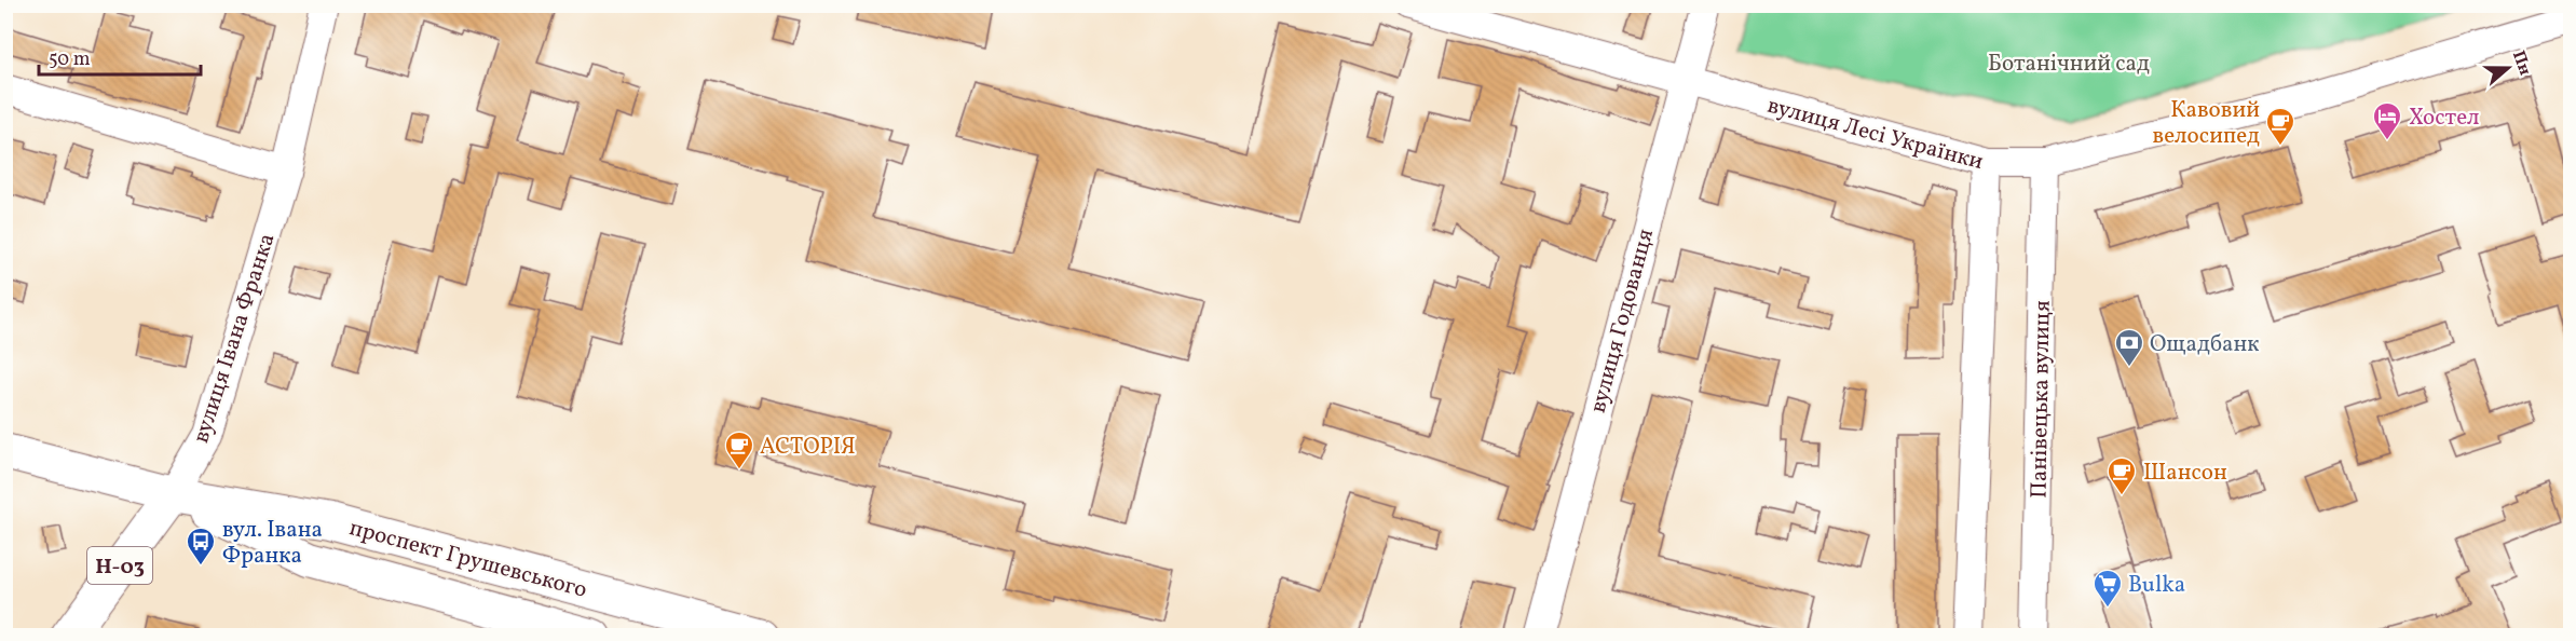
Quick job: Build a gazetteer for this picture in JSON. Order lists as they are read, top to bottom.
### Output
{
  "streets": {
    "main road": ["вулиця Івана Франка", "проспект Грушевського", "Н-03"],
    "street": ["вулиця Лесі Українки", "вулиця Годованця", "Панівецька вулиця"]
  },
  "crossings": [
    ["вулиця Лесі Українки", "вулиця Годованця"],
    ["вулиця Лесі Українки", "Панівецька вулиця"],
    ["вулиця Івана Франка", "проспект Грушевського"]
  ],
  "parks": ["Ботанічний сад"],
  "places": {
    "hotel": ["Хостел"],
    "cafe": ["Кавовий велосипед", "АСТОРІЯ", "Шансон"],
    "bank": ["Ощадбанк"],
    "bus stop": ["вул. Івана Франка"],
    "supermarket": ["Bulka"]
  },
  "scale_bar": "50 m",
  "north": "right"
}
